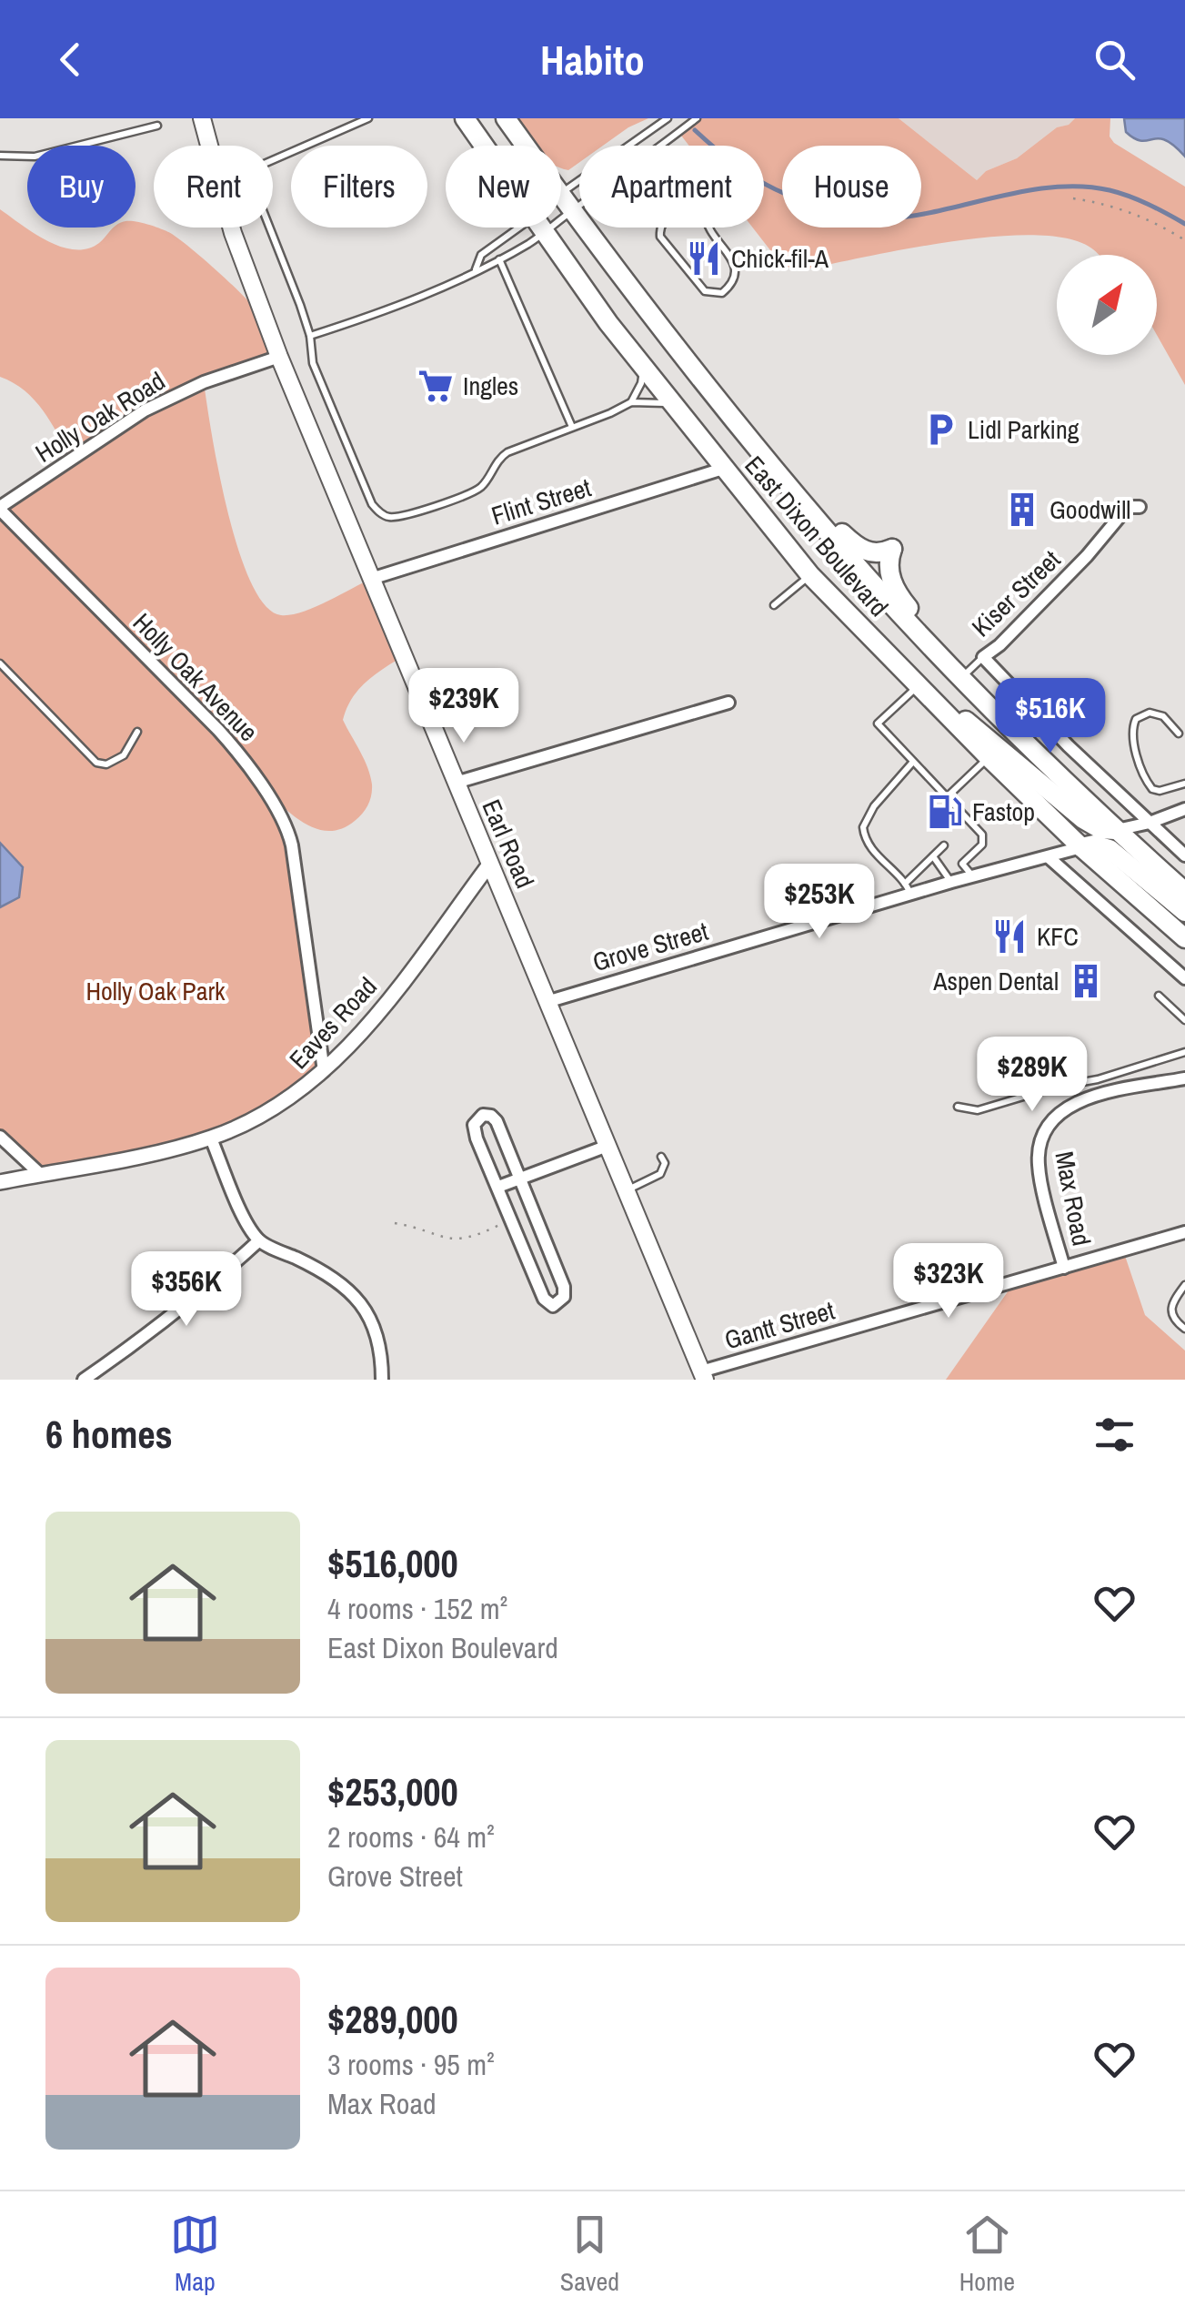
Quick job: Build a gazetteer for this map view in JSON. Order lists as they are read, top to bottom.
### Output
{
  "streets": {
    "highway": ["East Dixon Boulevard"],
    "main road": ["Earl Road"],
    "street": [
      "Holly Oak Road",
      "Flint Street",
      "Kiser Street",
      "Holly Oak Avenue",
      "Grove Street",
      "Eaves Road",
      "Max Road",
      "Gantt Street"
    ]
  },
  "crossings": [
    ["Holly Oak Road", "Holly Oak Avenue"],
    ["Holly Oak Road", "Earl Road"],
    ["Flint Street", "East Dixon Boulevard"],
    ["Flint Street", "Earl Road"],
    ["East Dixon Boulevard", "Kiser Street"],
    ["East Dixon Boulevard", "Grove Street"],
    ["Holly Oak Avenue", "Eaves Road"],
    ["Earl Road", "Grove Street"],
    ["Earl Road", "Eaves Road"],
    ["Earl Road", "Gantt Street"],
    ["Max Road", "Gantt Street"]
  ],
  "parks": ["Holly Oak Park"],
  "places": {
    "restaurant": ["Chick-fil-A", "KFC"],
    "supermarket": ["Ingles"],
    "parking": ["Lidl Parking"],
    "building": ["Goodwill", "Aspen Dental"],
    "fuel station": ["Fastop"]
  },
  "north": "top right",
  "page": {
    "header": "Habito",
    "chip": [
      "Buy",
      "Rent",
      "Filters",
      "New",
      "Apartment",
      "House"
    ],
    "price": [
      "$239K",
      "$516K",
      "$253K",
      "$289K",
      "$323K",
      "$356K"
    ],
    "heading": "6 homes",
    "list": [
      {
        "name": "$516,000",
        "note": "4 rooms · 152 m² · East Dixon Boulevard"
      },
      {
        "name": "$253,000",
        "note": "2 rooms · 64 m² · Grove Street"
      },
      {
        "name": "$289,000",
        "note": "3 rooms · 95 m² · Max Road"
      }
    ],
    "tabs": ["Map", "Saved", "Home"]
  }
}
